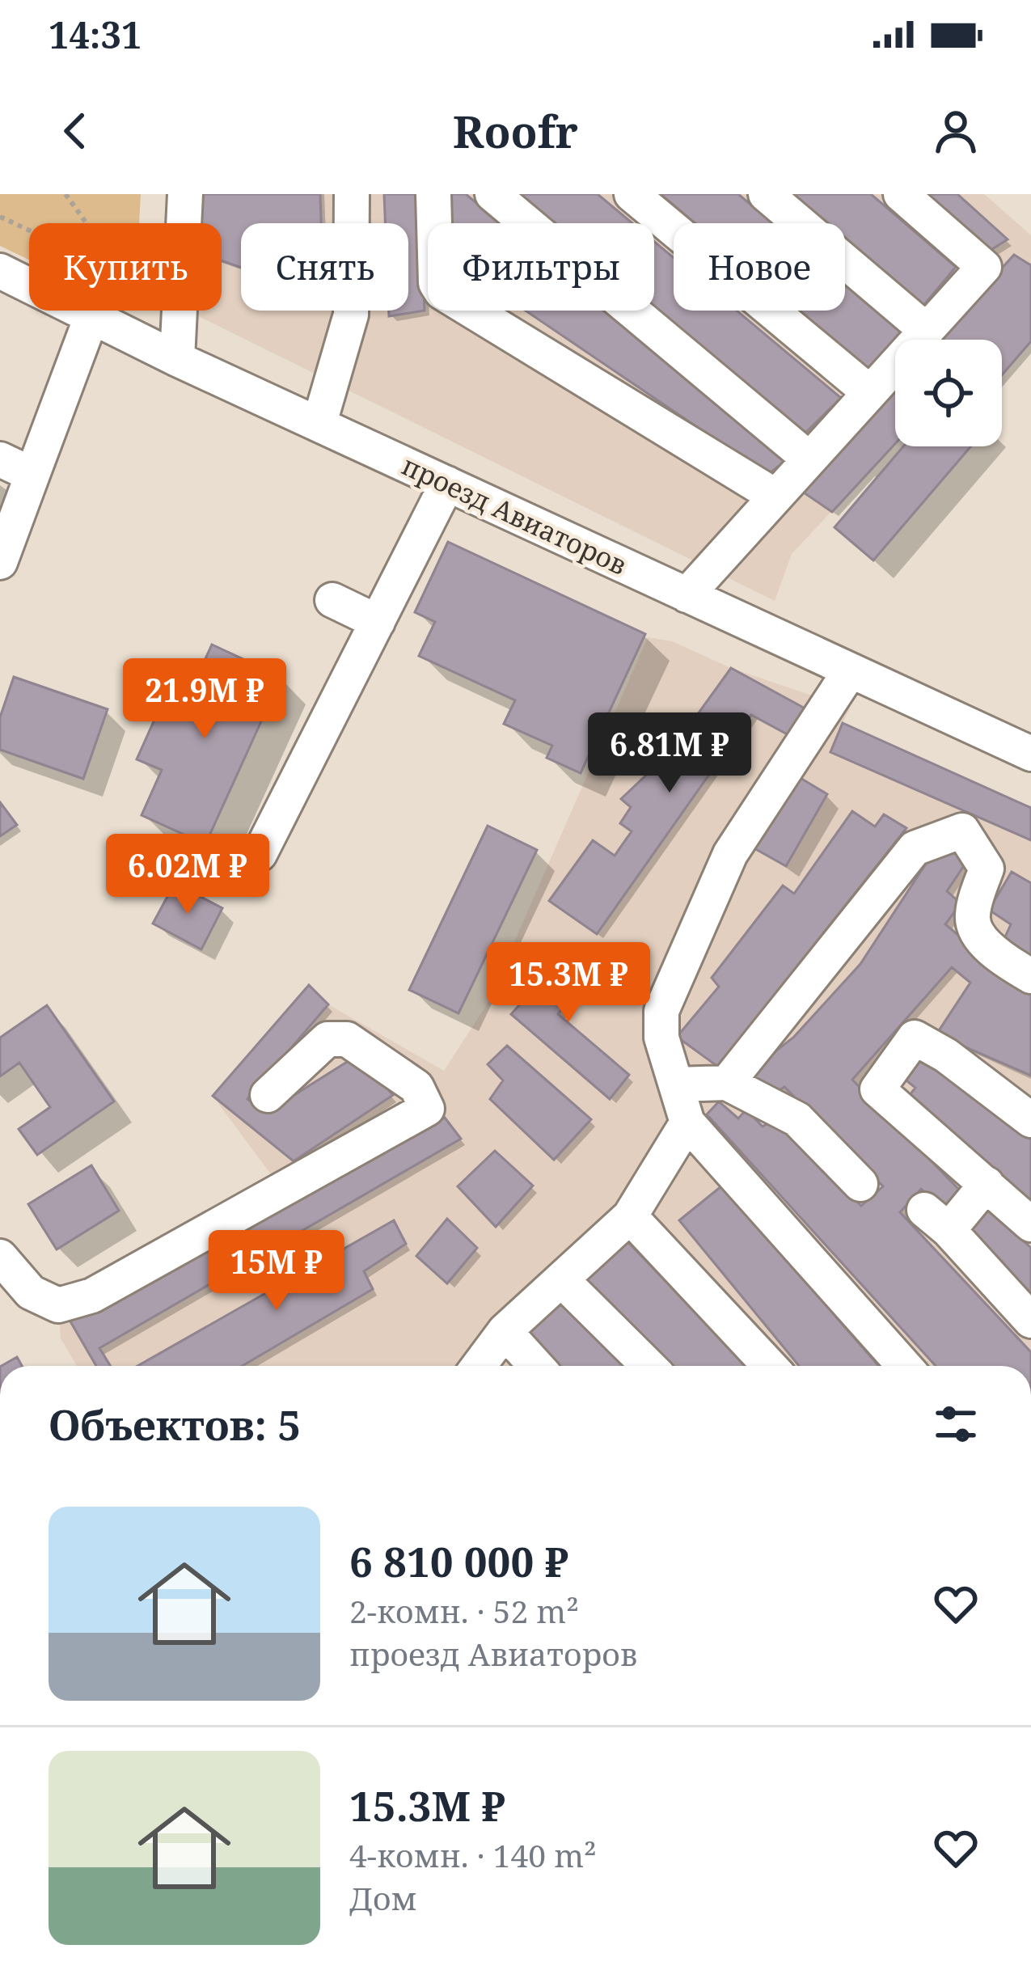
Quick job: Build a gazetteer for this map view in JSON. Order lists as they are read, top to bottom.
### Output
{
  "streets": {
    "street": ["проезд Авиаторов"]
  },
  "page": {
    "status": "14:31",
    "header": "Roofr",
    "chip": [
      "Купить",
      "Снять",
      "Фильтры",
      "Новое"
    ],
    "price": [
      "21.9M ₽",
      "6.81M ₽",
      "6.02M ₽",
      "15.3M ₽",
      "15M ₽"
    ],
    "heading": "Объектов: 5",
    "list": [
      {
        "name": "6 810 000 ₽",
        "note": "2-комн. · 52 m² · проезд Авиаторов"
      },
      {
        "name": "15.3M ₽",
        "note": "4-комн. · 140 m² · Дом"
      }
    ]
  }
}
